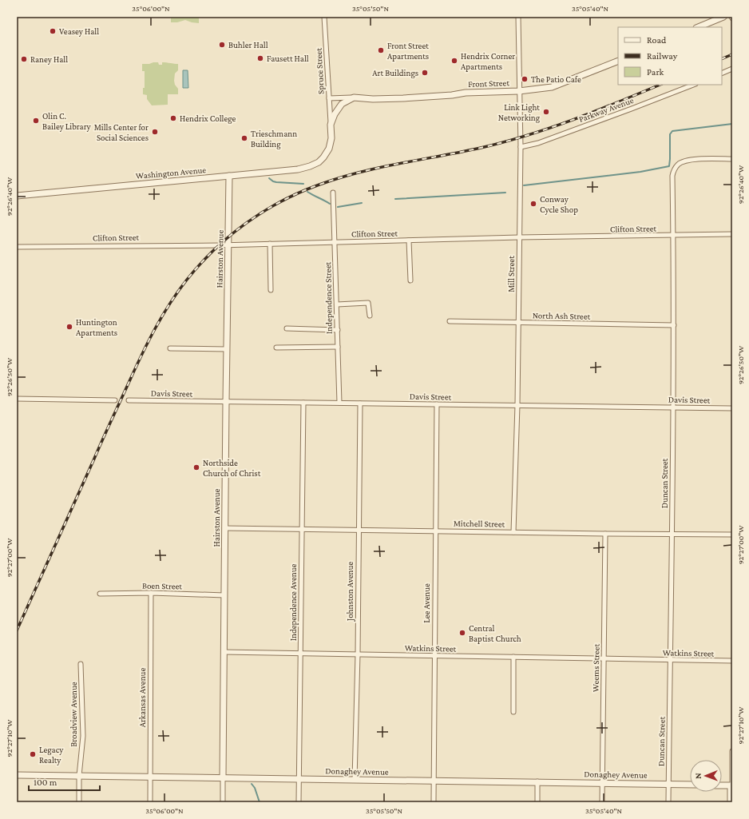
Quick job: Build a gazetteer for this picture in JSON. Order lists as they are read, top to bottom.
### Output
{
  "streets": {
    "street": [
      "Spruce Street",
      "Front Street",
      "Parkway Avenue",
      "Washington Avenue",
      "Clifton Street",
      "Hairston Avenue",
      "Mill Street",
      "Independence Street",
      "North Ash Street",
      "Davis Street",
      "Duncan Street",
      "Mitchell Street",
      "Boen Street",
      "Johnston Avenue",
      "Independence Avenue",
      "Lee Avenue",
      "Watkins Street",
      "Weems Street",
      "Arkansas Avenue",
      "Broadview Avenue",
      "Donaghey Avenue"
    ]
  },
  "crossings": [
    ["Spruce Street", "Front Street"],
    ["Spruce Street", "Washington Avenue"],
    ["Front Street", "Mill Street"],
    ["Parkway Avenue", "Mill Street"],
    ["Washington Avenue", "Hairston Avenue"],
    ["Clifton Street", "Hairston Avenue"],
    ["Clifton Street", "Mill Street"],
    ["Clifton Street", "Independence Street"],
    ["Clifton Street", "Duncan Street"],
    ["Hairston Avenue", "Davis Street"],
    ["Hairston Avenue", "Mitchell Street"],
    ["Hairston Avenue", "Boen Street"],
    ["Hairston Avenue", "Watkins Street"],
    ["Hairston Avenue", "Donaghey Avenue"],
    ["Mill Street", "North Ash Street"],
    ["Mill Street", "Davis Street"],
    ["Mill Street", "Mitchell Street"],
    ["Independence Street", "Davis Street"],
    ["North Ash Street", "Duncan Street"],
    ["Davis Street", "Duncan Street"],
    ["Davis Street", "Johnston Avenue"],
    ["Davis Street", "Independence Avenue"],
    ["Davis Street", "Lee Avenue"],
    ["Duncan Street", "Mitchell Street"],
    ["Duncan Street", "Watkins Street"],
    ["Duncan Street", "Donaghey Avenue"],
    ["Mitchell Street", "Johnston Avenue"],
    ["Mitchell Street", "Independence Avenue"],
    ["Mitchell Street", "Lee Avenue"],
    ["Mitchell Street", "Weems Street"],
    ["Boen Street", "Arkansas Avenue"],
    ["Johnston Avenue", "Watkins Street"],
    ["Johnston Avenue", "Donaghey Avenue"],
    ["Independence Avenue", "Watkins Street"],
    ["Independence Avenue", "Donaghey Avenue"],
    ["Lee Avenue", "Watkins Street"],
    ["Lee Avenue", "Donaghey Avenue"],
    ["Watkins Street", "Weems Street"],
    ["Weems Street", "Donaghey Avenue"],
    ["Arkansas Avenue", "Donaghey Avenue"],
    ["Broadview Avenue", "Donaghey Avenue"]
  ],
  "places": [
    "Veasey Hall",
    "Buhler Hall",
    "Front Street Apartments",
    "Fausett Hall",
    "Raney Hall",
    "Hendrix Corner Apartments",
    "Art Buildings",
    "The Patio Cafe",
    "Link Light Networking",
    "Hendrix College",
    "Olin C. Bailey Library",
    "Mills Center for Social Sciences",
    "Trieschmann Building",
    "Conway Cycle Shop",
    "Huntington Apartments",
    "Northside Church of Christ",
    "Central Baptist Church",
    "Legacy Realty"
  ],
  "legend": ["Road", "Railway", "Park"],
  "scale_bar": "100 m",
  "north": "left",
  "coordinates": [
    "35°06'00\"N",
    "35°05'50\"N",
    "35°05'40\"N",
    "92°26'40\"W",
    "92°26'50\"W",
    "92°27'00\"W",
    "92°27'10\"W"
  ]
}
